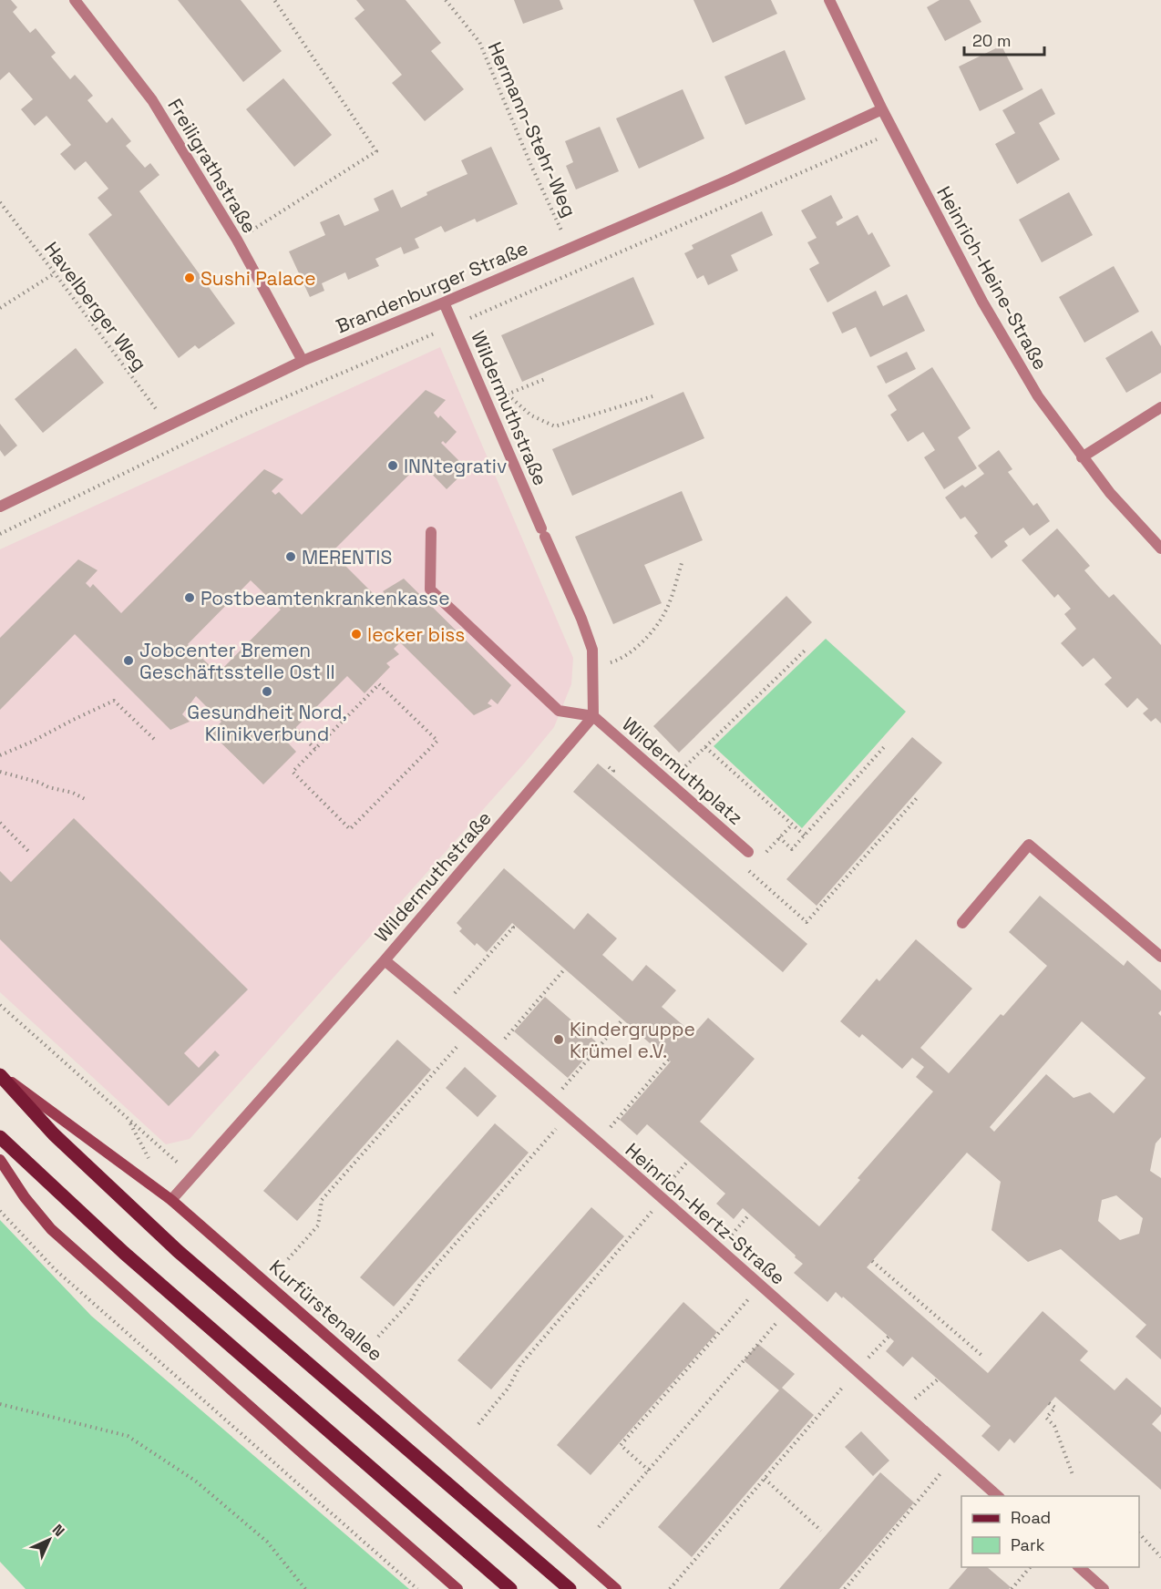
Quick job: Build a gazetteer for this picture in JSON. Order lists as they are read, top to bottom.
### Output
{
  "streets": {
    "main road": ["Kurfürstenallee"],
    "street": [
      "Freiligrathstraße",
      "Heinrich-Heine-Straße",
      "Brandenburger Straße",
      "Wildermuthstraße",
      "Wildermuthplatz",
      "Heinrich-Hertz-Straße"
    ],
    "path": ["Hermann-Stehr-Weg", "Havelberger Weg"]
  },
  "crossings": [
    ["Hermann-Stehr-Weg", "Brandenburger Straße"],
    ["Freiligrathstraße", "Brandenburger Straße"],
    ["Heinrich-Heine-Straße", "Brandenburger Straße"],
    ["Brandenburger Straße", "Havelberger Weg"],
    ["Brandenburger Straße", "Wildermuthstraße"],
    ["Wildermuthstraße", "Wildermuthplatz"],
    ["Wildermuthstraße", "Heinrich-Hertz-Straße"],
    ["Wildermuthstraße", "Kurfürstenallee"]
  ],
  "places": [
    "Sushi Palace",
    "INNtegrativ",
    "MERENTIS",
    "Postbeamtenkrankenkasse",
    "lecker biss",
    "Jobcenter Bremen Geschäftsstelle Ost II",
    "Gesundheit Nord, Klinikverbund",
    "Kindergruppe Krümel e.V."
  ],
  "legend": ["Road", "Park"],
  "scale_bar": "20 m",
  "north": "top right"
}
